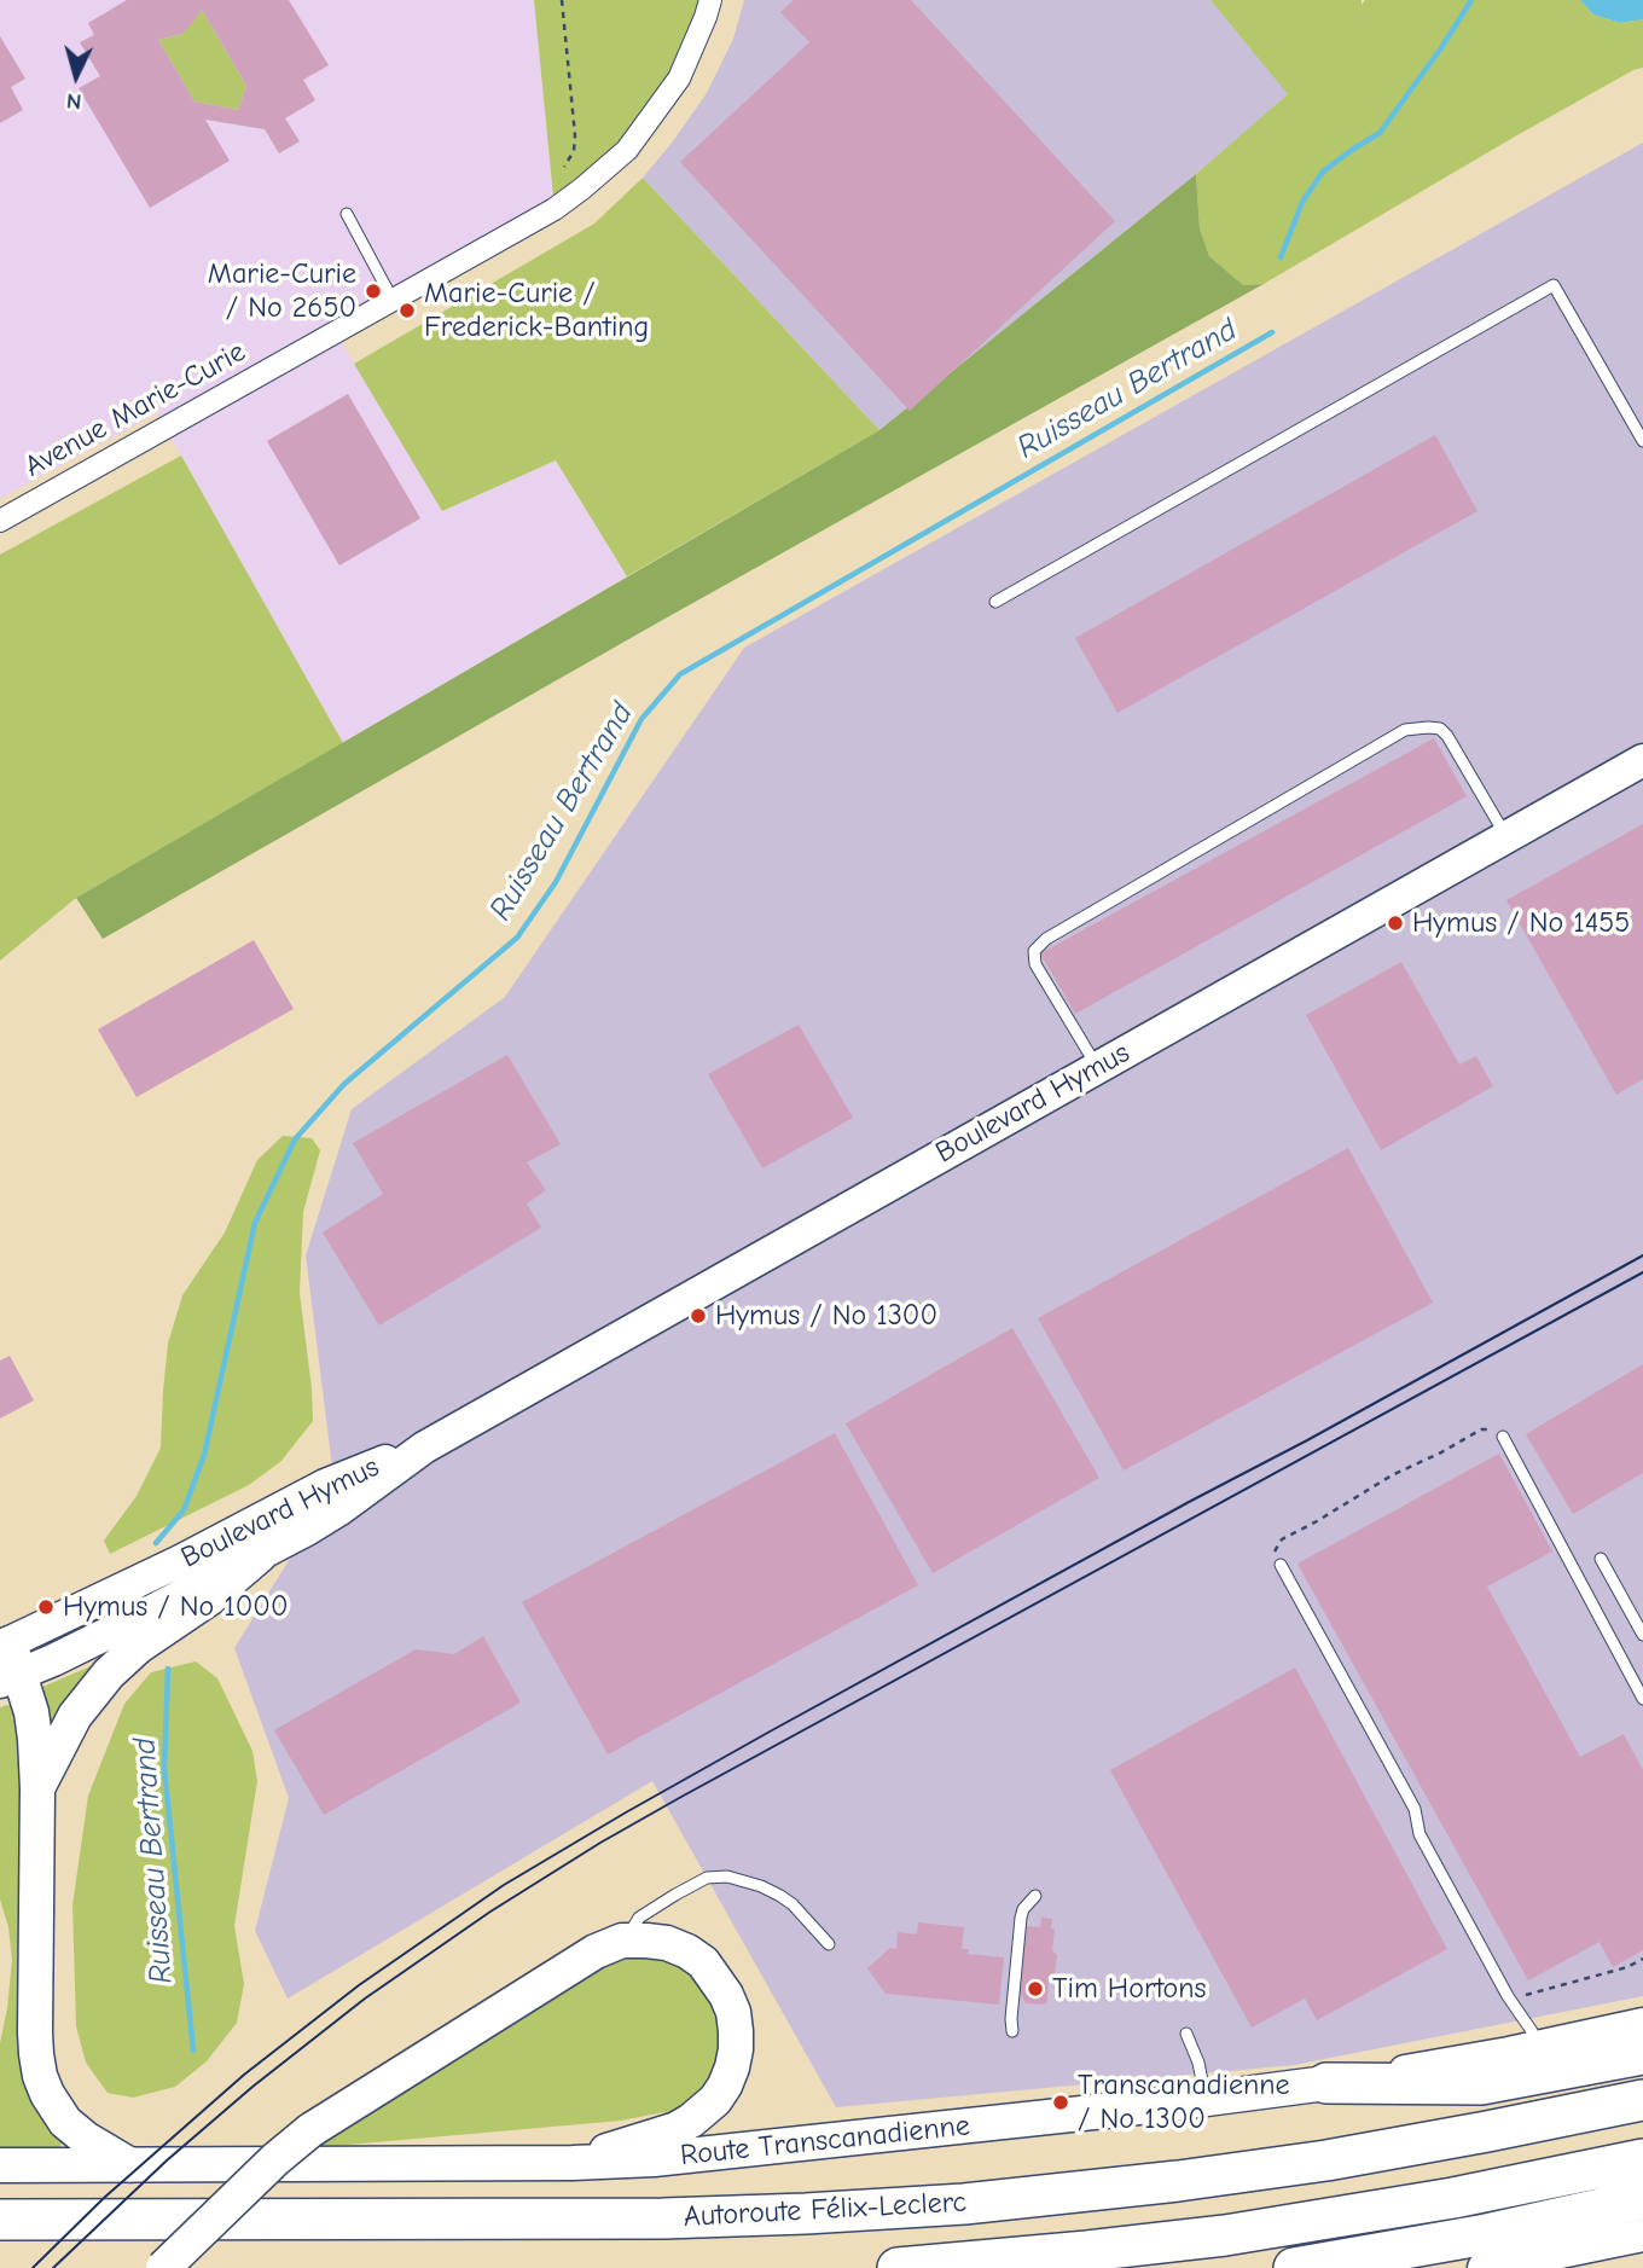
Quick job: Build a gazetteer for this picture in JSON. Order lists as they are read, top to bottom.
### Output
{
  "streets": {
    "highway": ["Autoroute Félix-Leclerc"],
    "main road": ["Route Transcanadienne"],
    "street": ["Avenue Marie-Curie", "Boulevard Hymus"]
  },
  "water": ["Ruisseau Bertrand"],
  "places": [
    "Marie-Curie / No 2650",
    "Marie-Curie / Frederick-Banting",
    "Hymus / No 1455",
    "Hymus / No 1300",
    "Hymus / No 1000",
    "Tim Hortons",
    "Transcanadienne / No 1300"
  ],
  "north": "bottom"
}
